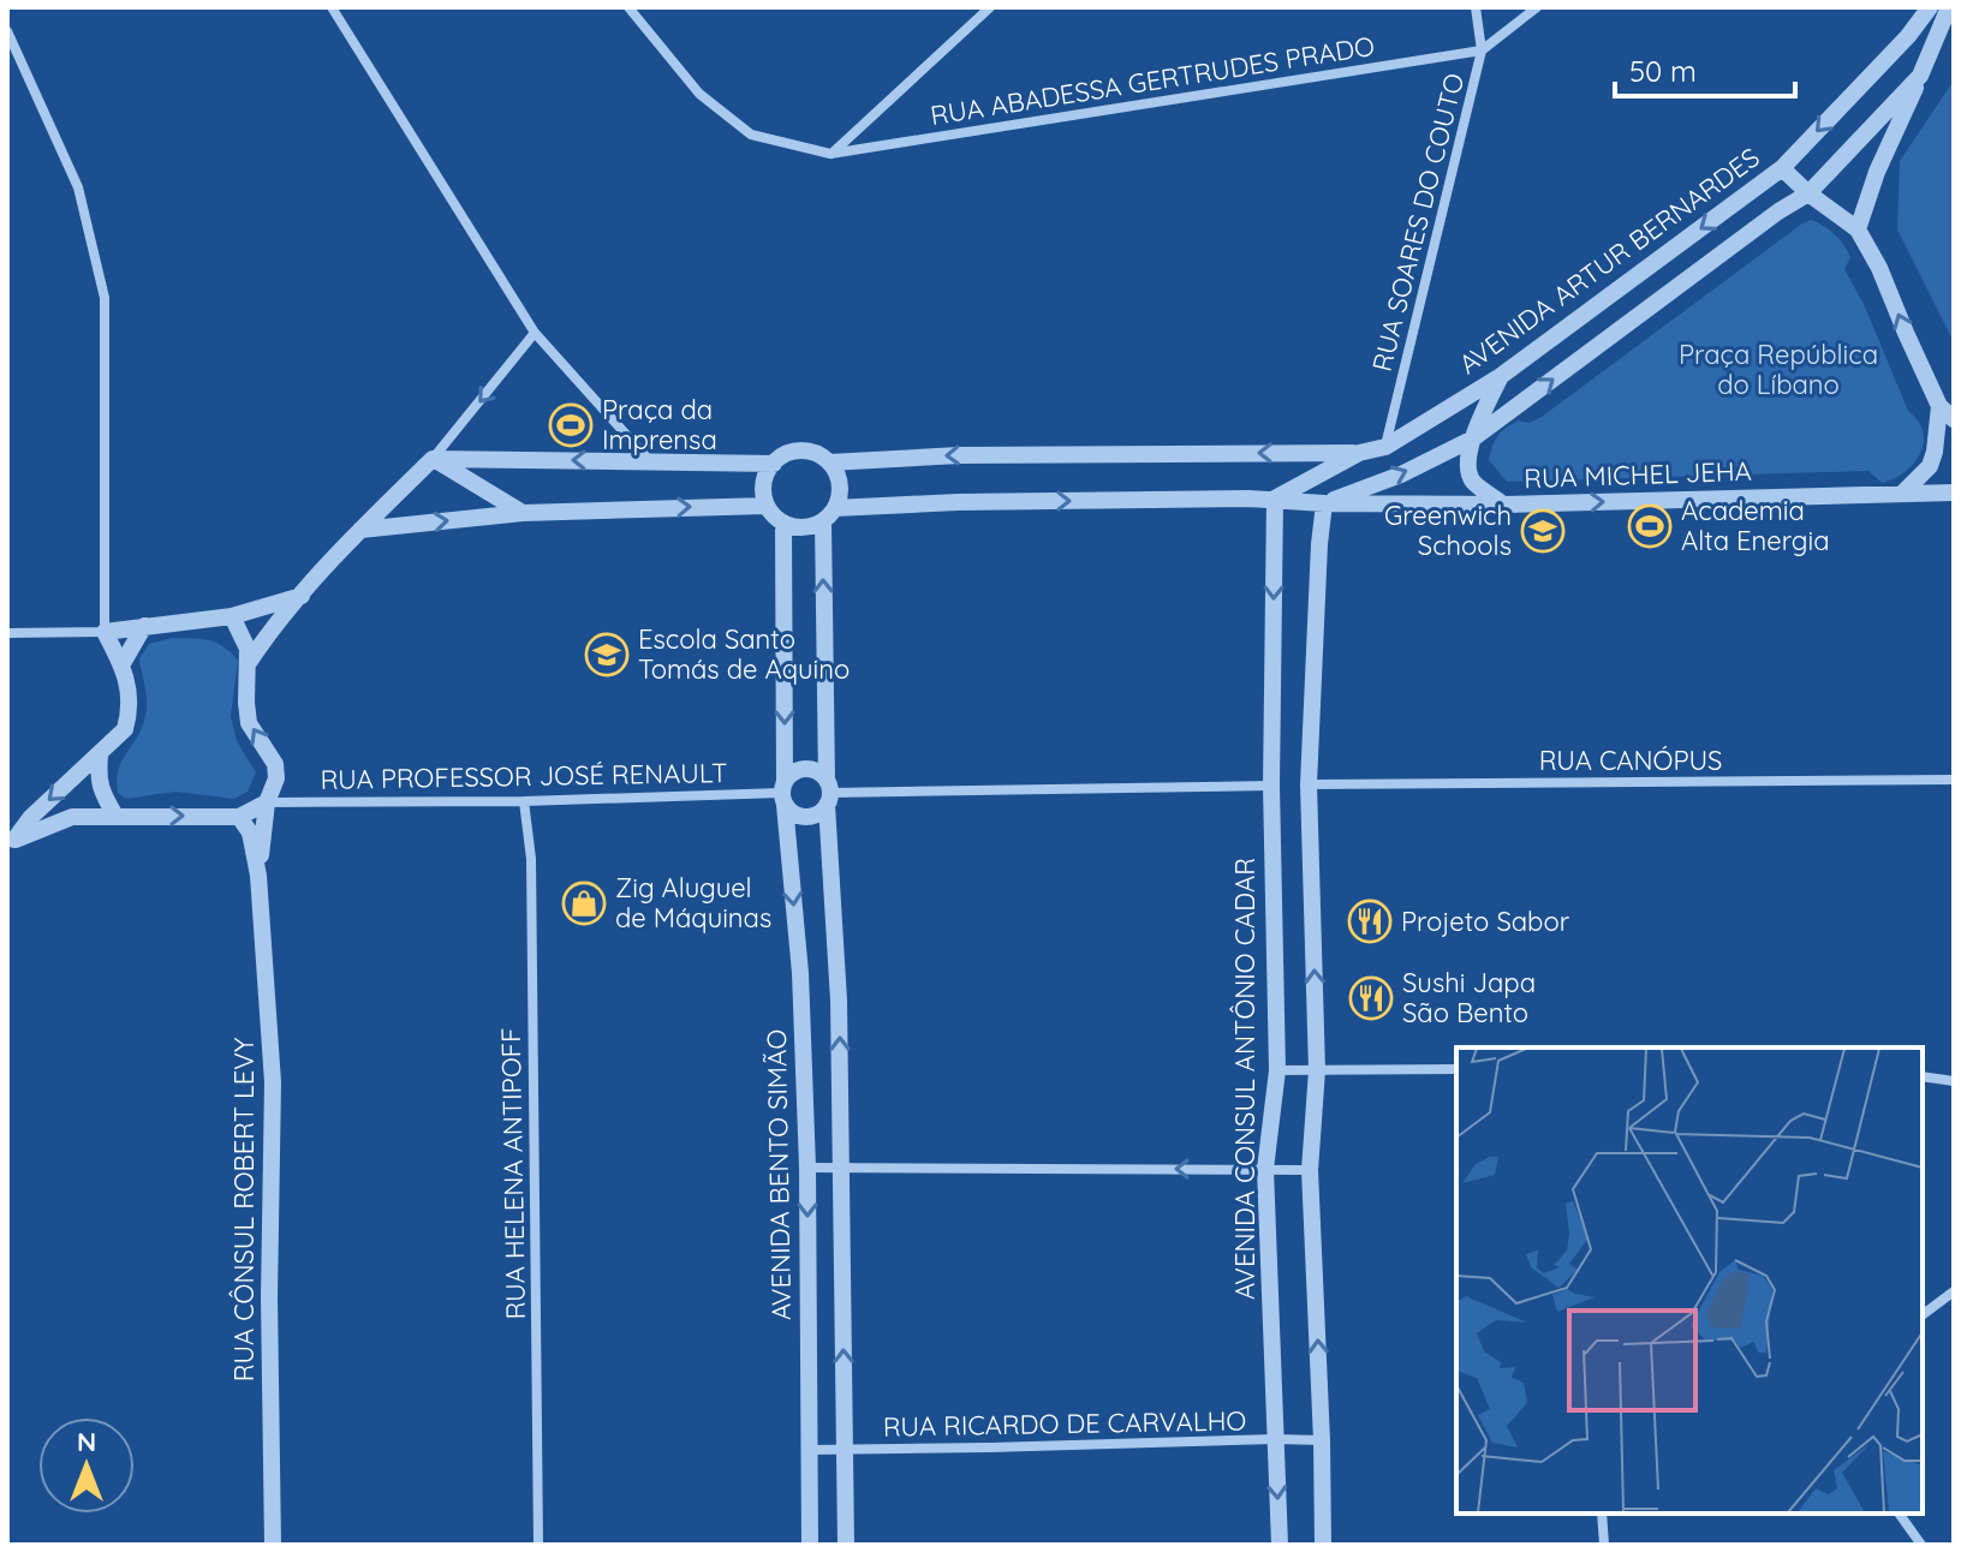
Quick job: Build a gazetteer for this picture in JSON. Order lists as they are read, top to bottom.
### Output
{
  "streets": {
    "street": [
      "RUA ABADESSA GERTRUDES PRADO",
      "RUA SOARES DO COUTO",
      "AVENIDA ARTUR BERNARDES",
      "RUA MICHEL JEHA",
      "RUA CANÓPUS",
      "RUA PROFESSOR JOSÉ RENAULT",
      "AVENIDA CONSUL ANTÔNIO CADAR",
      "RUA HELENA ANTIPOFF",
      "AVENIDA BENTO SIMÃO",
      "RUA CÔNSUL ROBERT LEVY",
      "RUA RICARDO DE CARVALHO"
    ]
  },
  "crossings": [
    ["RUA ABADESSA GERTRUDES PRADO", "RUA SOARES DO COUTO"],
    ["RUA SOARES DO COUTO", "AVENIDA ARTUR BERNARDES"],
    ["AVENIDA ARTUR BERNARDES", "RUA MICHEL JEHA"],
    ["AVENIDA ARTUR BERNARDES", "AVENIDA CONSUL ANTÔNIO CADAR"],
    ["RUA MICHEL JEHA", "AVENIDA CONSUL ANTÔNIO CADAR"],
    ["RUA MICHEL JEHA", "AVENIDA BENTO SIMÃO"],
    ["RUA PROFESSOR JOSÉ RENAULT", "RUA HELENA ANTIPOFF"],
    ["RUA PROFESSOR JOSÉ RENAULT", "AVENIDA BENTO SIMÃO"],
    ["RUA PROFESSOR JOSÉ RENAULT", "RUA CÔNSUL ROBERT LEVY"],
    ["AVENIDA CONSUL ANTÔNIO CADAR", "RUA RICARDO DE CARVALHO"],
    ["AVENIDA BENTO SIMÃO", "RUA RICARDO DE CARVALHO"]
  ],
  "parks": ["Praça República do Líbano"],
  "places": {
    "sports": ["Praça da Imprensa", "Academia Alta Energia"],
    "school or university": ["Greenwich Schools", "Escola Santo Tomás de Aquino"],
    "shop": ["Zig Aluguel de Máquinas"],
    "restaurant": ["Projeto Sabor", "Sushi Japa São Bento"]
  },
  "scale_bar": "50 m",
  "north": "top"
}
